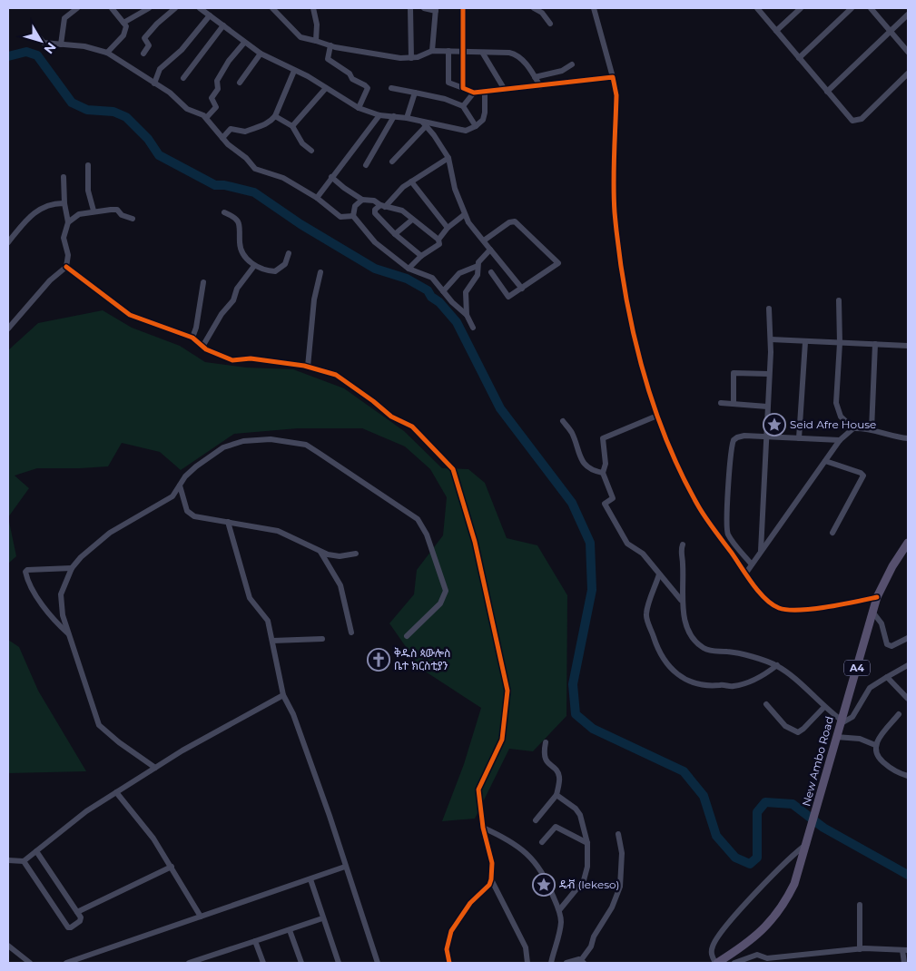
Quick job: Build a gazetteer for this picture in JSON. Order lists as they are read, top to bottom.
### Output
{
  "streets": {
    "main road": ["A4", "New Ambo Road"]
  },
  "places": {
    "place": ["Seid Afre House", "ዴቭ (lekeso)"],
    "church": ["ቅዱስ ጳውሎስ ቤተ ክርስቲያን"]
  },
  "north": "bottom right"
}
